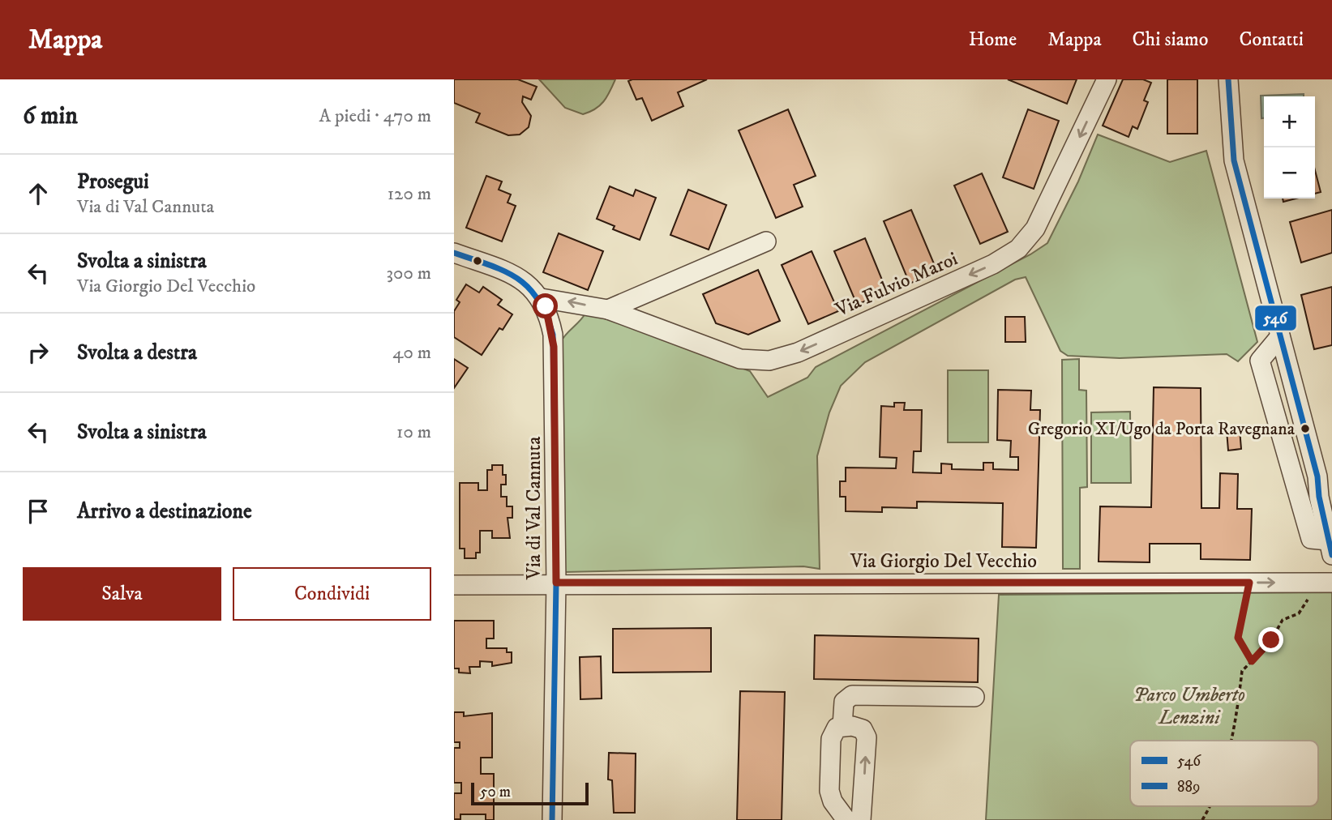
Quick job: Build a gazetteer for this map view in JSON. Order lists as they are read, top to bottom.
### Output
{
  "streets": {
    "street": ["Via Fulvio Maroi", "Via di Val Cannuta", "Via Giorgio Del Vecchio"]
  },
  "crossings": [
    ["Via Fulvio Maroi", "Via di Val Cannuta"],
    ["Via di Val Cannuta", "Via Giorgio Del Vecchio"]
  ],
  "one_way": ["Via Fulvio Maroi"],
  "parks": ["Parco Umberto Lenzini"],
  "places": ["Gregorio XI/Ugo da Porta Ravegnana"],
  "lines": ["transit line 546", "transit line 889"],
  "legend": ["546", "889"],
  "scale_bar": "50 m",
  "page": {
    "header": "Mappa",
    "nav": [
      "Home",
      "Mappa",
      "Chi siamo",
      "Contatti"
    ],
    "heading": ["6 min", "A piedi · 470 m"],
    "map_buttons": ["+", "−"],
    "list": [
      ["Prosegui", "Via di Val Cannuta", "120 m"],
      ["Svolta a sinistra", "Via Giorgio Del Vecchio", "300 m"],
      ["Svolta a destra", "40 m"],
      ["Svolta a sinistra", "10 m"],
      "Arrivo a destinazione"
    ],
    "buttons": ["Salva", "Condividi"],
    "scale": "50 m"
  }
}
